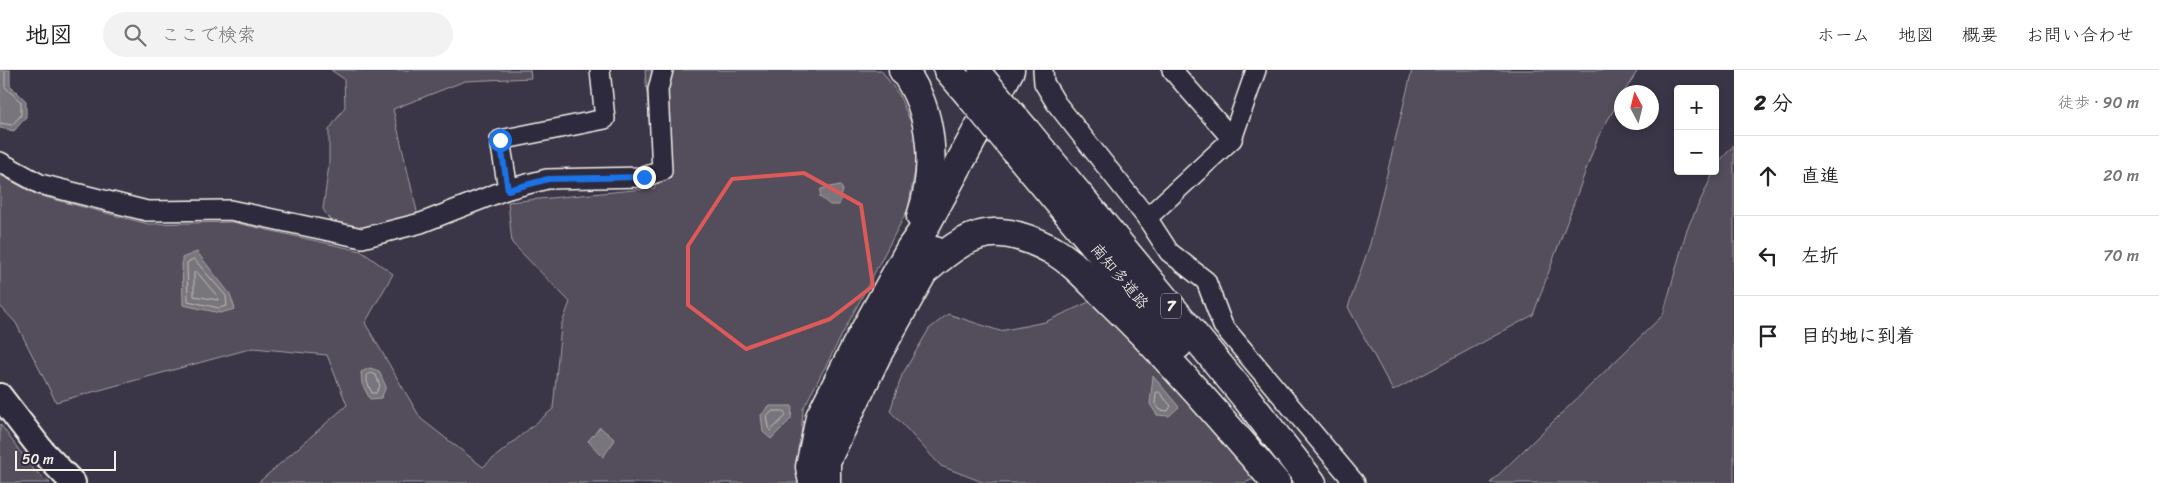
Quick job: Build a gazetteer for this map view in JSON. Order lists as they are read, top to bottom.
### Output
{
  "streets": {
    "highway": ["南知多道路", "7"]
  },
  "scale_bar": "50 m",
  "north": "top",
  "page": {
    "header": "地図",
    "search": "ここで検索",
    "nav": [
      "ホーム",
      "地図",
      "概要",
      "お問い合わせ"
    ],
    "heading": ["2 分", "徒歩 · 90 m"],
    "map_buttons": ["+", "−"],
    "list": [
      ["直進", "20 m"],
      ["左折", "70 m"],
      "目的地に到着"
    ],
    "scale": "50 m"
  }
}
